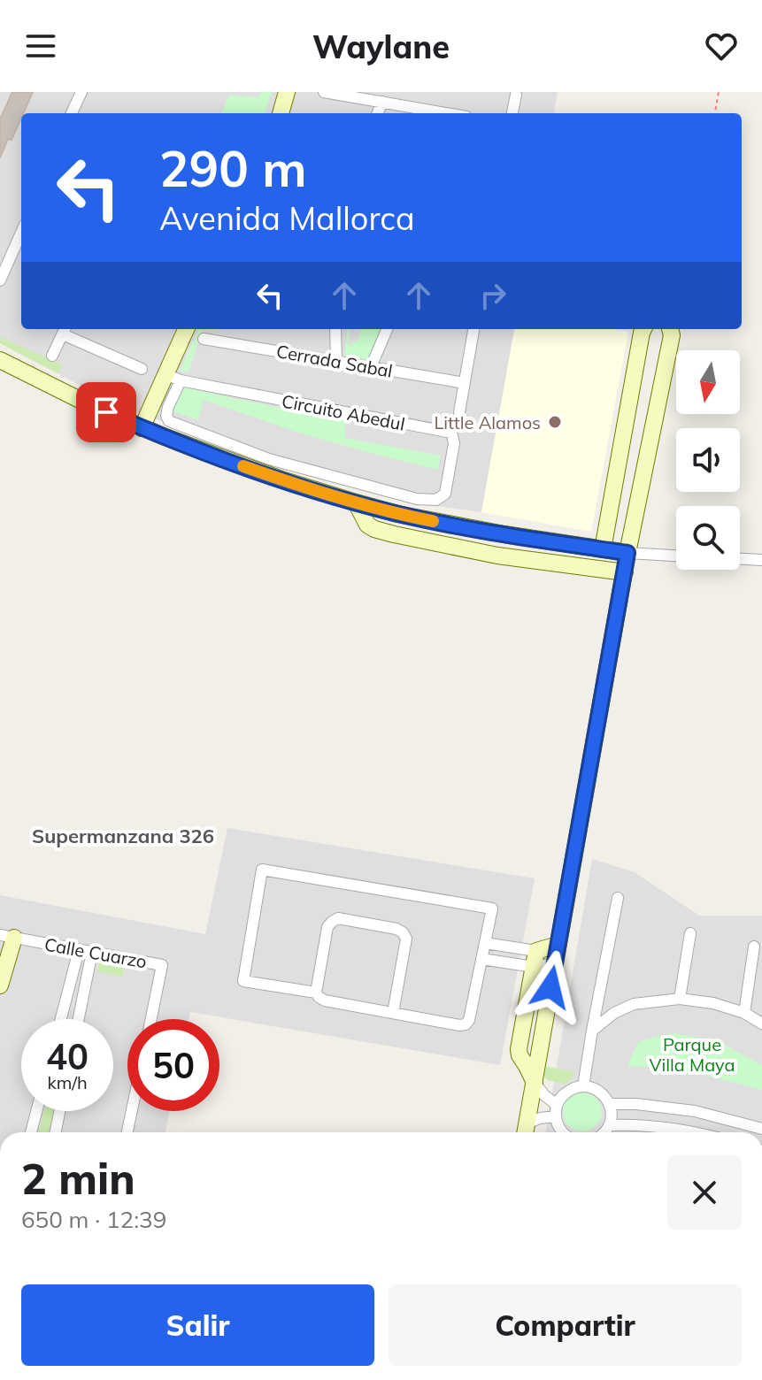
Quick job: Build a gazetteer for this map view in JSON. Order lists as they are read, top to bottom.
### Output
{
  "streets": {
    "street": ["Cerrada Sabal", "Circuito Abedul", "Calle Cuarzo"]
  },
  "districts": ["Supermanzana 326"],
  "parks": ["Parque Villa Maya"],
  "places": ["Little Alamos"],
  "north": "bottom",
  "page": {
    "header": "Waylane",
    "turn": ["290 m", "Avenida Mallorca"],
    "speed": "40 km/h",
    "limit": "50",
    "heading": ["2 min", "650 m · 12:39"],
    "buttons": ["Salir", "Compartir"]
  }
}
